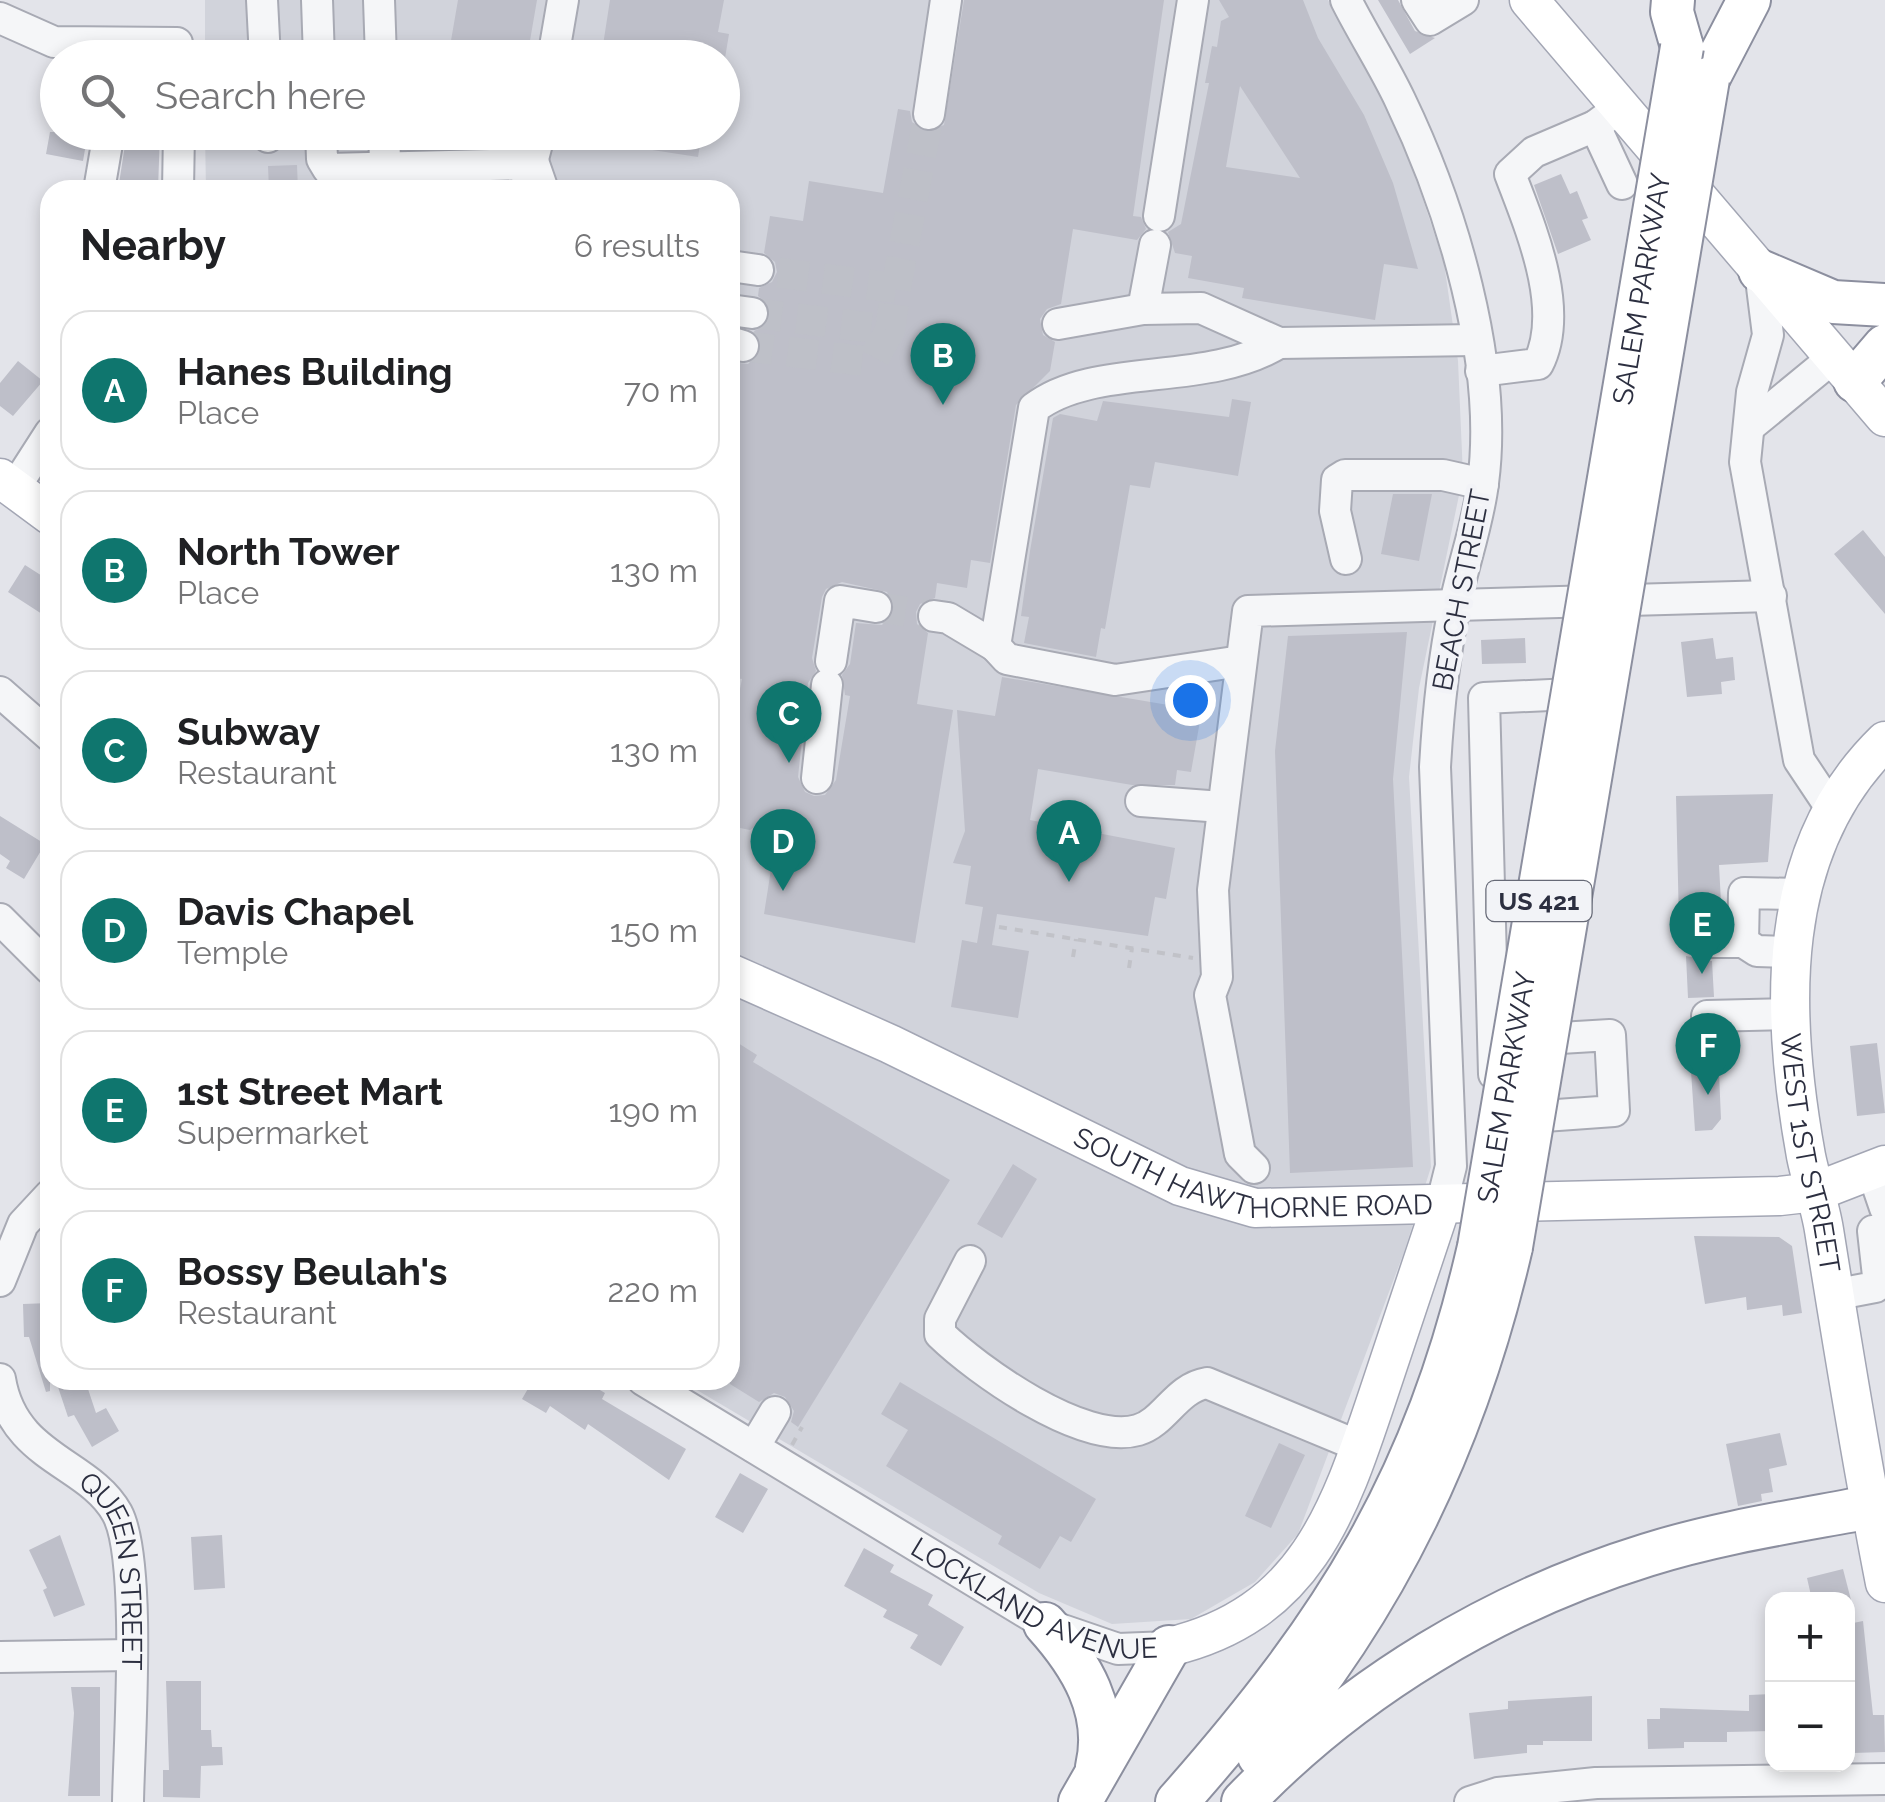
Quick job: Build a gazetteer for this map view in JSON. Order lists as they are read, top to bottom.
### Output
{
  "streets": {
    "highway": ["SALEM PARKWAY", "US 421"],
    "main road": ["WEST 1ST STREET", "SOUTH HAWTHORNE ROAD", "LOCKLAND AVENUE"],
    "street": ["BEACH STREET", "QUEEN STREET"]
  },
  "crossings": [
    ["BEACH STREET", "SOUTH HAWTHORNE ROAD"],
    ["BEACH STREET", "LOCKLAND AVENUE"],
    ["WEST 1ST STREET", "SOUTH HAWTHORNE ROAD"],
    ["SOUTH HAWTHORNE ROAD", "LOCKLAND AVENUE"]
  ],
  "page": {
    "search": "Search here",
    "heading": ["Nearby", "6 results"],
    "list": [
      {
        "mark": "A",
        "name": "Hanes Building",
        "note": "Place",
        "value": "70 m"
      },
      {
        "mark": "B",
        "name": "North Tower",
        "note": "Place",
        "value": "130 m"
      },
      {
        "mark": "C",
        "name": "Subway",
        "note": "Restaurant",
        "value": "130 m"
      },
      {
        "mark": "D",
        "name": "Davis Chapel",
        "note": "Temple",
        "value": "150 m"
      },
      {
        "mark": "E",
        "name": "1st Street Mart",
        "note": "Supermarket",
        "value": "190 m"
      },
      {
        "mark": "F",
        "name": "Bossy Beulah's",
        "note": "Restaurant",
        "value": "220 m"
      }
    ],
    "pins": [
      "B",
      "C",
      "A",
      "D",
      "E",
      "F"
    ],
    "map_buttons": ["+", "−"]
  }
}
